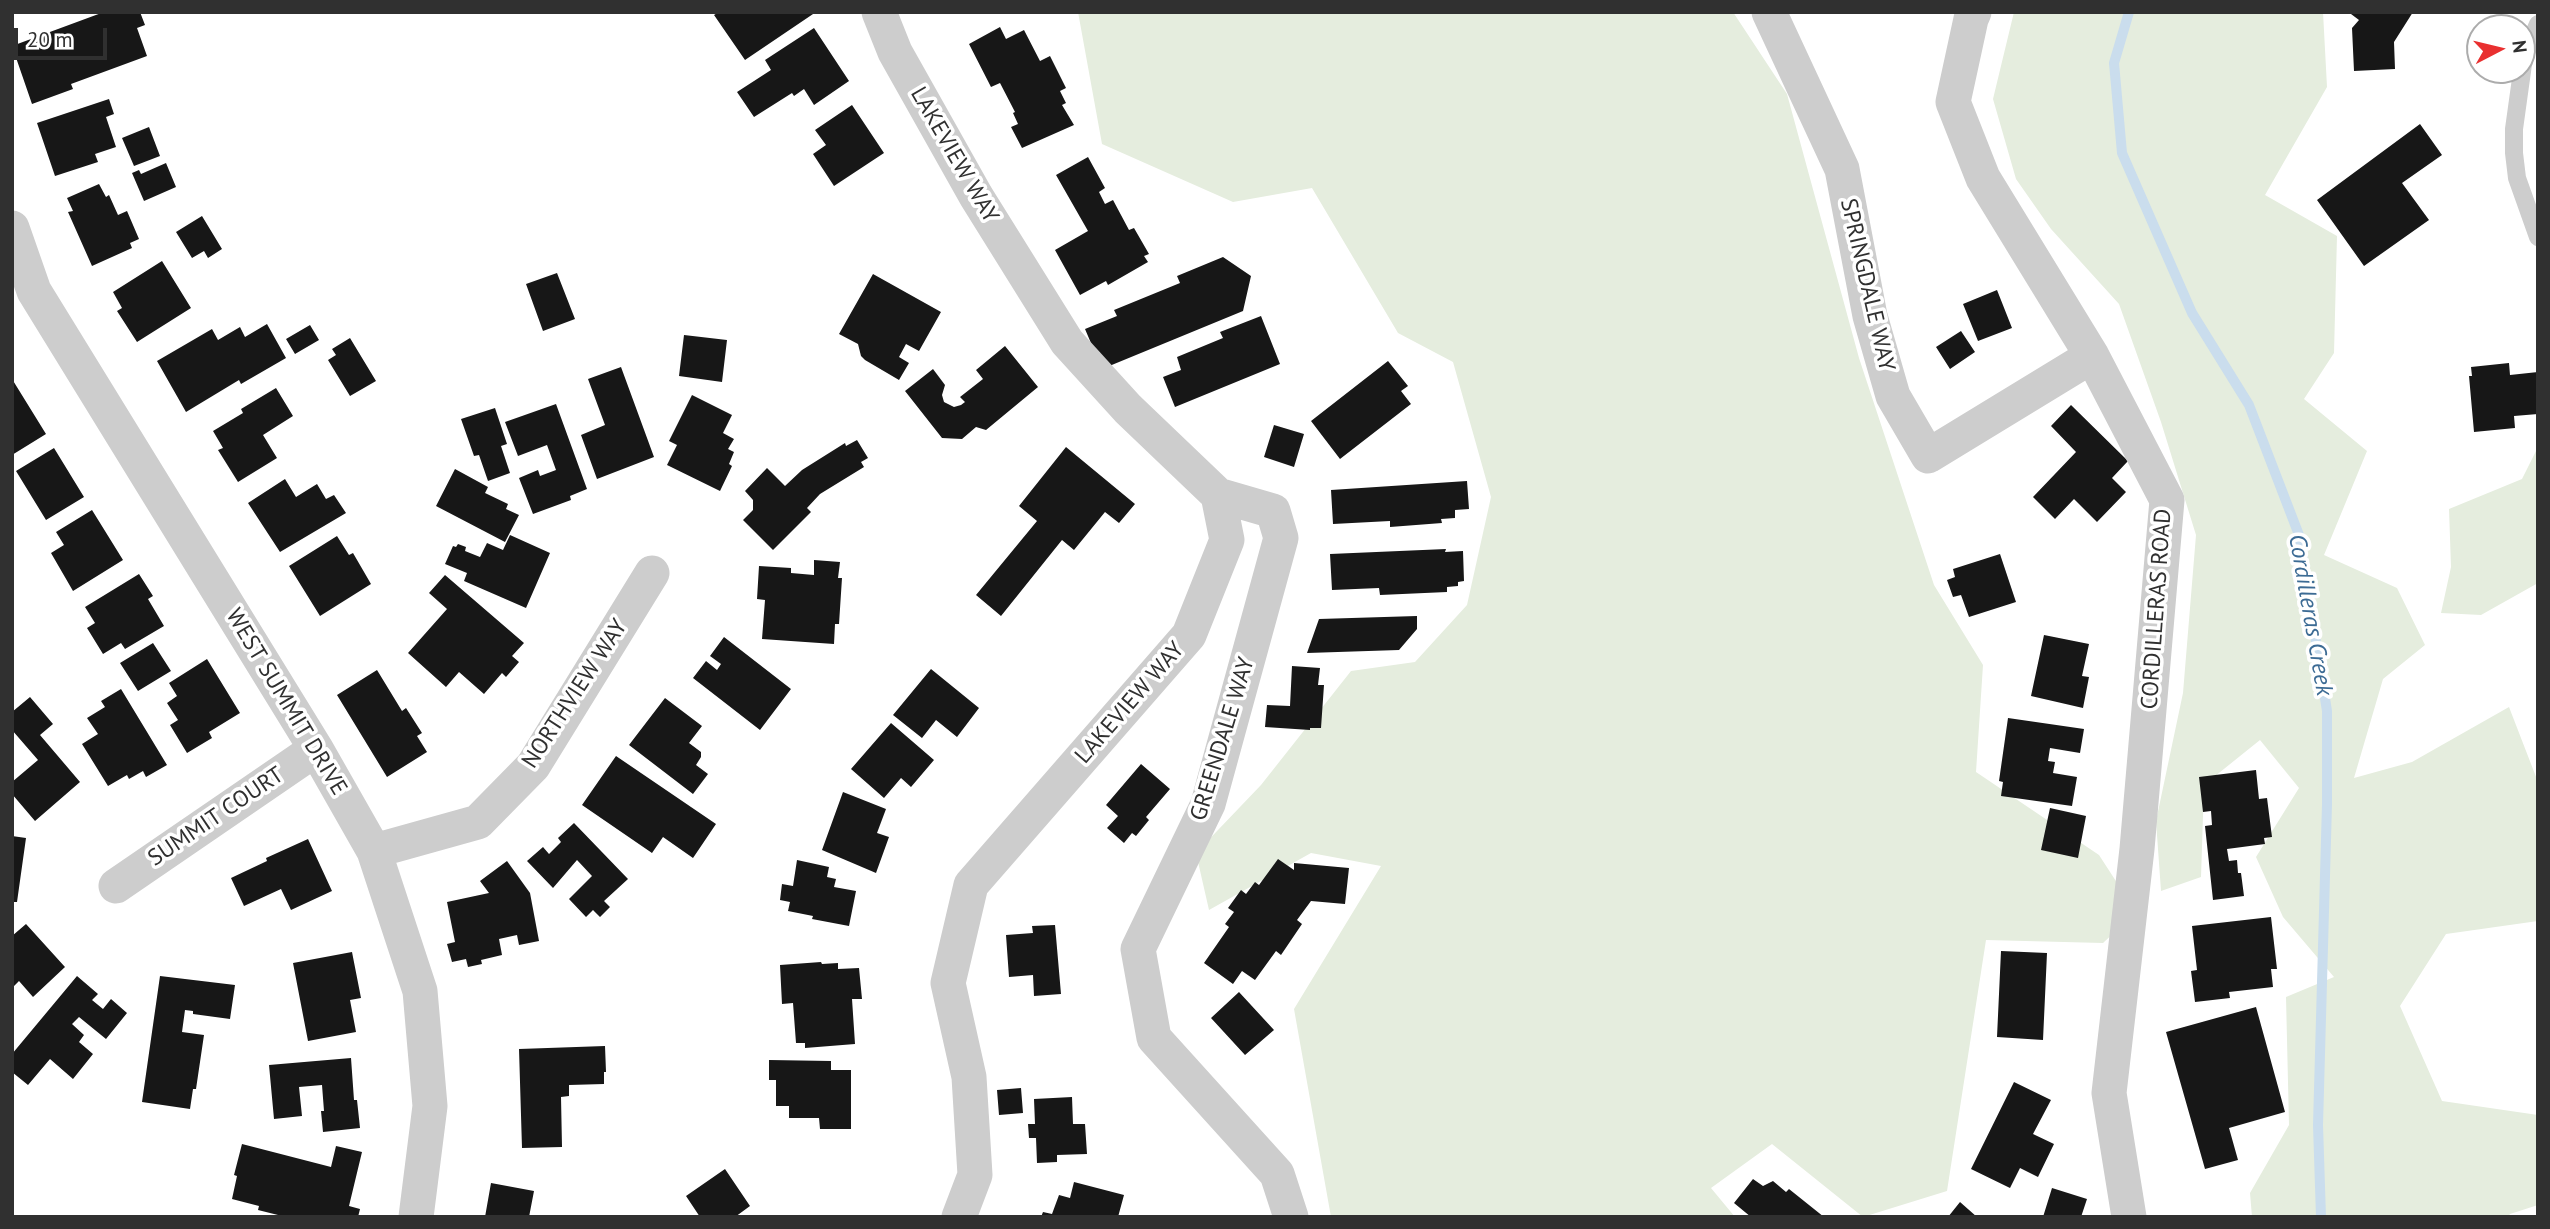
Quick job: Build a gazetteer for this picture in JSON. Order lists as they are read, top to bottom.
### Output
{
  "streets": {
    "street": [
      "LAKEVIEW WAY",
      "SPRINGDALE WAY",
      "CORDILLERAS ROAD",
      "NORTHVIEW WAY",
      "WEST SUMMIT DRIVE",
      "GREENDALE WAY",
      "SUMMIT COURT"
    ]
  },
  "crossings": [
    ["LAKEVIEW WAY", "GREENDALE WAY"],
    ["SPRINGDALE WAY", "CORDILLERAS ROAD"],
    ["NORTHVIEW WAY", "WEST SUMMIT DRIVE"],
    ["WEST SUMMIT DRIVE", "SUMMIT COURT"]
  ],
  "water": ["Cordilleras Creek"],
  "scale_bar": "20 m",
  "north": "right"
}
